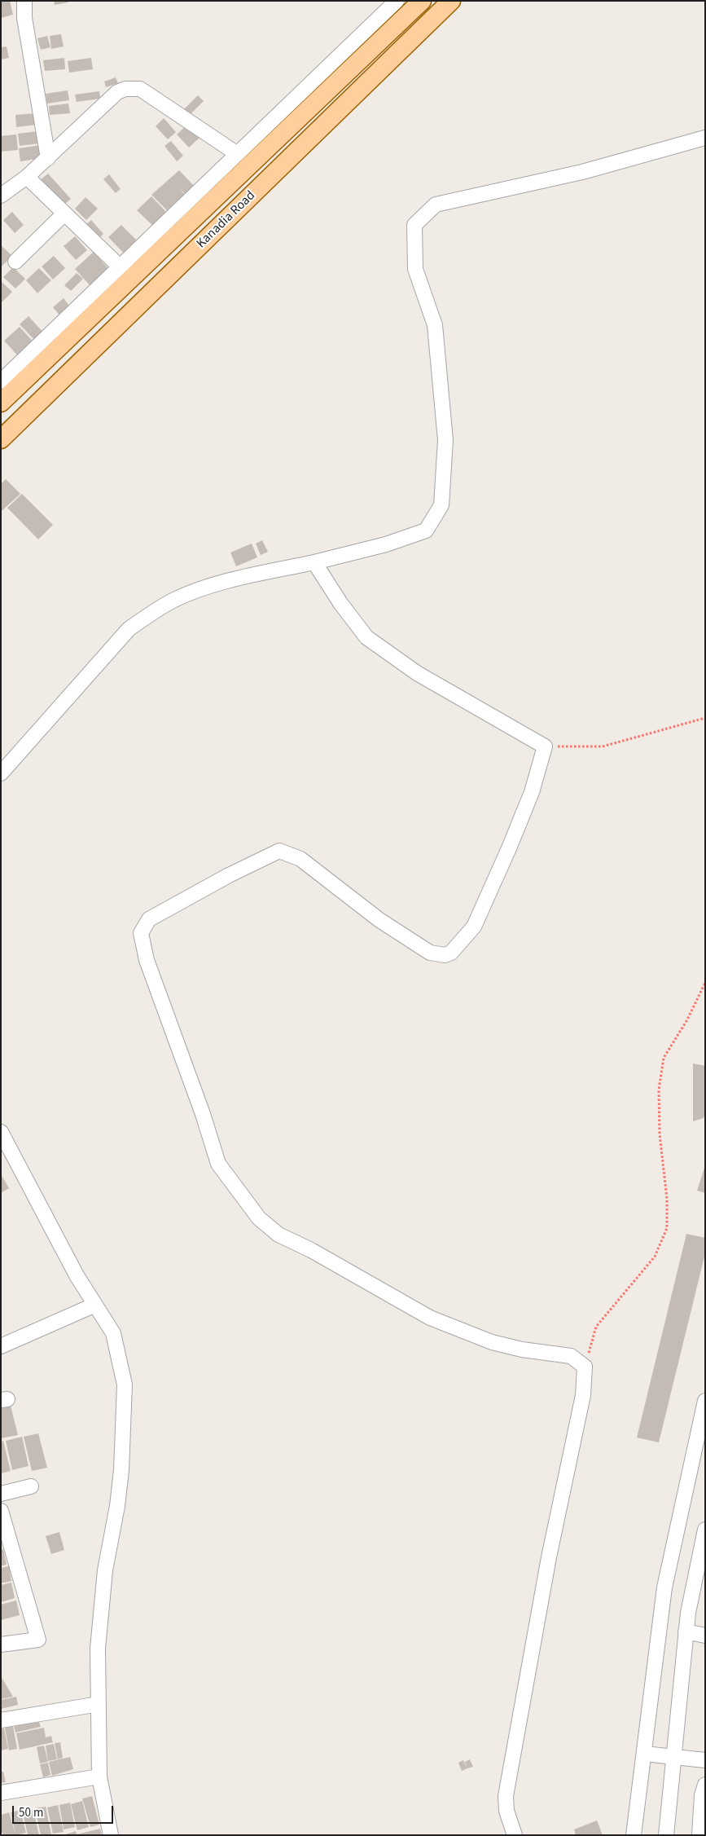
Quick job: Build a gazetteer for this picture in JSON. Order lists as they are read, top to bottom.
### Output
{
  "streets": {
    "main road": ["Kanadia Road"]
  },
  "scale_bar": "50 m"
}
